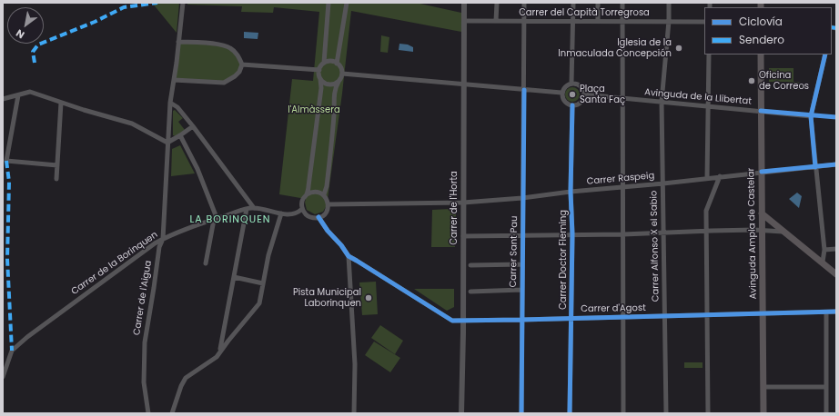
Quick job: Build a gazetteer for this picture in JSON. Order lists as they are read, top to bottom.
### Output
{
  "streets": {
    "main road": ["Avinguda Ampla de Castelar"],
    "street": [
      "Carrer del Capità Torregrosa",
      "Avinguda de la Llibertat",
      "Carrer Raspeig",
      "Carrer de l'Horta",
      "Carrer Alfonso X el Sabio",
      "Carrer Sant Pau",
      "Carrer Doctor Fleming",
      "Carrer de la Borinquen",
      "Carrer de l'Aigua",
      "Carrer d'Agost"
    ]
  },
  "crossings": [
    ["Carrer del Capità Torregrosa", "Carrer de l'Horta"],
    ["Carrer del Capità Torregrosa", "Carrer Alfonso X el Sabio"],
    ["Carrer del Capità Torregrosa", "Carrer Sant Pau"],
    ["Avinguda de la Llibertat", "Avinguda Ampla de Castelar"],
    ["Avinguda de la Llibertat", "Carrer Alfonso X el Sabio"],
    ["Avinguda de la Llibertat", "Carrer Doctor Fleming"],
    ["Carrer Raspeig", "Carrer de l'Horta"],
    ["Carrer Raspeig", "Avinguda Ampla de Castelar"],
    ["Carrer Raspeig", "Carrer Alfonso X el Sabio"],
    ["Carrer Raspeig", "Carrer Sant Pau"],
    ["Carrer Raspeig", "Carrer Doctor Fleming"],
    ["Carrer Raspeig", "Carrer de la Borinquen"],
    ["Carrer Raspeig", "Carrer d'Agost"],
    ["Carrer de l'Horta", "Carrer d'Agost"],
    ["Avinguda Ampla de Castelar", "Carrer d'Agost"],
    ["Carrer Alfonso X el Sabio", "Carrer d'Agost"],
    ["Carrer Sant Pau", "Carrer d'Agost"],
    ["Carrer Doctor Fleming", "Carrer d'Agost"],
    ["Carrer de la Borinquen", "Carrer de l'Aigua"],
    ["Carrer de la Borinquen", "Carrer d'Agost"]
  ],
  "districts": ["LA BORINQUEN"],
  "parks": ["l'Almàssera"],
  "places": [
    "Iglesia de la Inmaculada Concepción",
    "Oficina de Correos",
    "Plaça Santa Faç",
    "Pista Municipal Laborinquen"
  ],
  "legend": ["Ciclovía", "Sendero"],
  "north": "bottom left"
}
